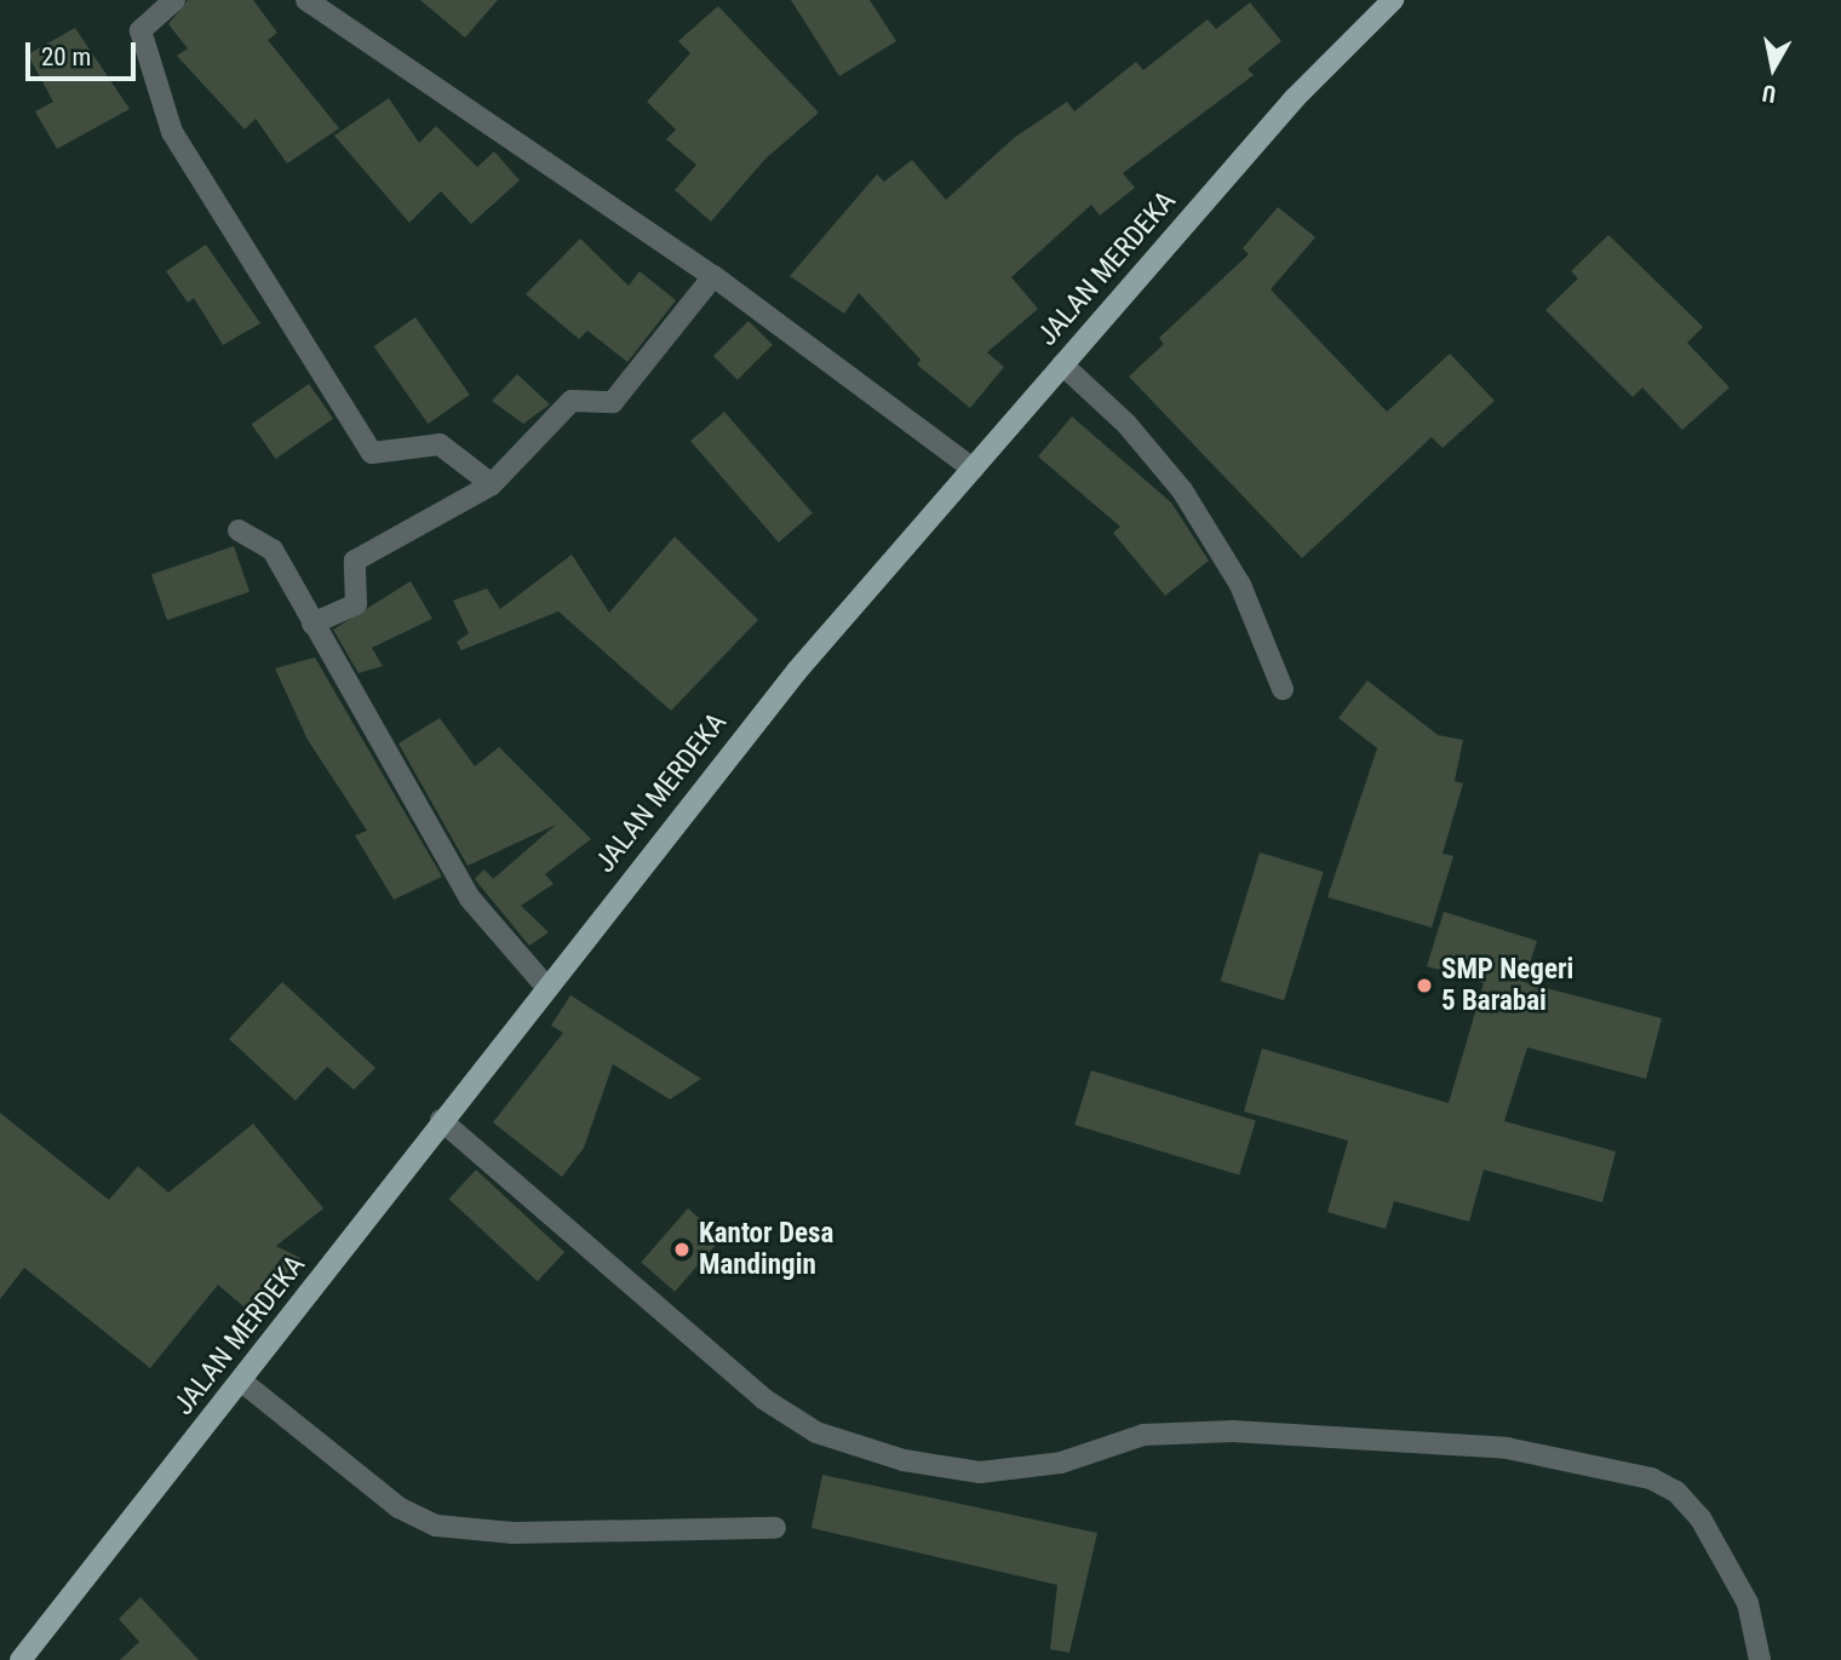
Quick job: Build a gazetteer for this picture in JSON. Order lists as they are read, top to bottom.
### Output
{
  "streets": {
    "main road": ["JALAN MERDEKA"]
  },
  "places": ["SMP Negeri 5 Barabai", "Kantor Desa Mandingin"],
  "scale_bar": "20 m",
  "north": "bottom"
}
